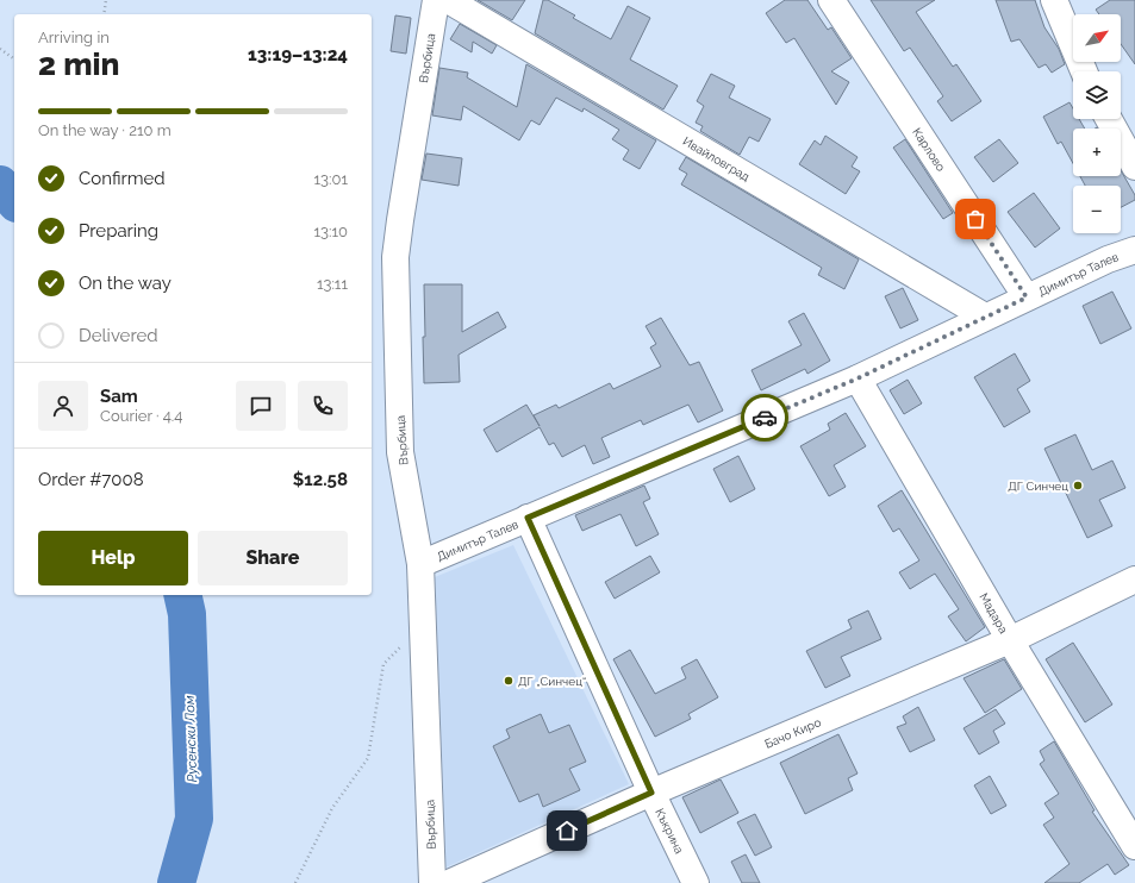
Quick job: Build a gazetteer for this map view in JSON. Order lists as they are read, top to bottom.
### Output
{
  "streets": {
    "street": [
      "Върбица",
      "Карлово",
      "Ивайловград",
      "Димитър Талев",
      "Мадара",
      "Бачо Киро",
      "Къкрина"
    ]
  },
  "crossings": [
    ["Върбица", "Димитър Талев"],
    ["Карлово", "Димитър Талев"],
    ["Ивайловград", "Димитър Талев"],
    ["Димитър Талев", "Мадара"],
    ["Димитър Талев", "Къкрина"],
    ["Мадара", "Бачо Киро"],
    ["Бачо Киро", "Къкрина"]
  ],
  "water": ["Русенски Лом"],
  "places": ["ДГ Синчец", "ДГ „Синчец“"],
  "north": "top right",
  "page": {
    "map_buttons": ["+", "−"],
    "heading": ["2 min", "Arriving in", "13:19–13:24"],
    "panel": [
      "Sam",
      "Courier · 4.4",
      "Order #7008",
      "$12.58"
    ],
    "bar": "On the way · 210 m",
    "list": [
      ["Confirmed", "13:01"],
      ["Preparing", "13:10"],
      ["On the way", "13:11"],
      "Delivered"
    ],
    "buttons": ["Help", "Share"]
  }
}
